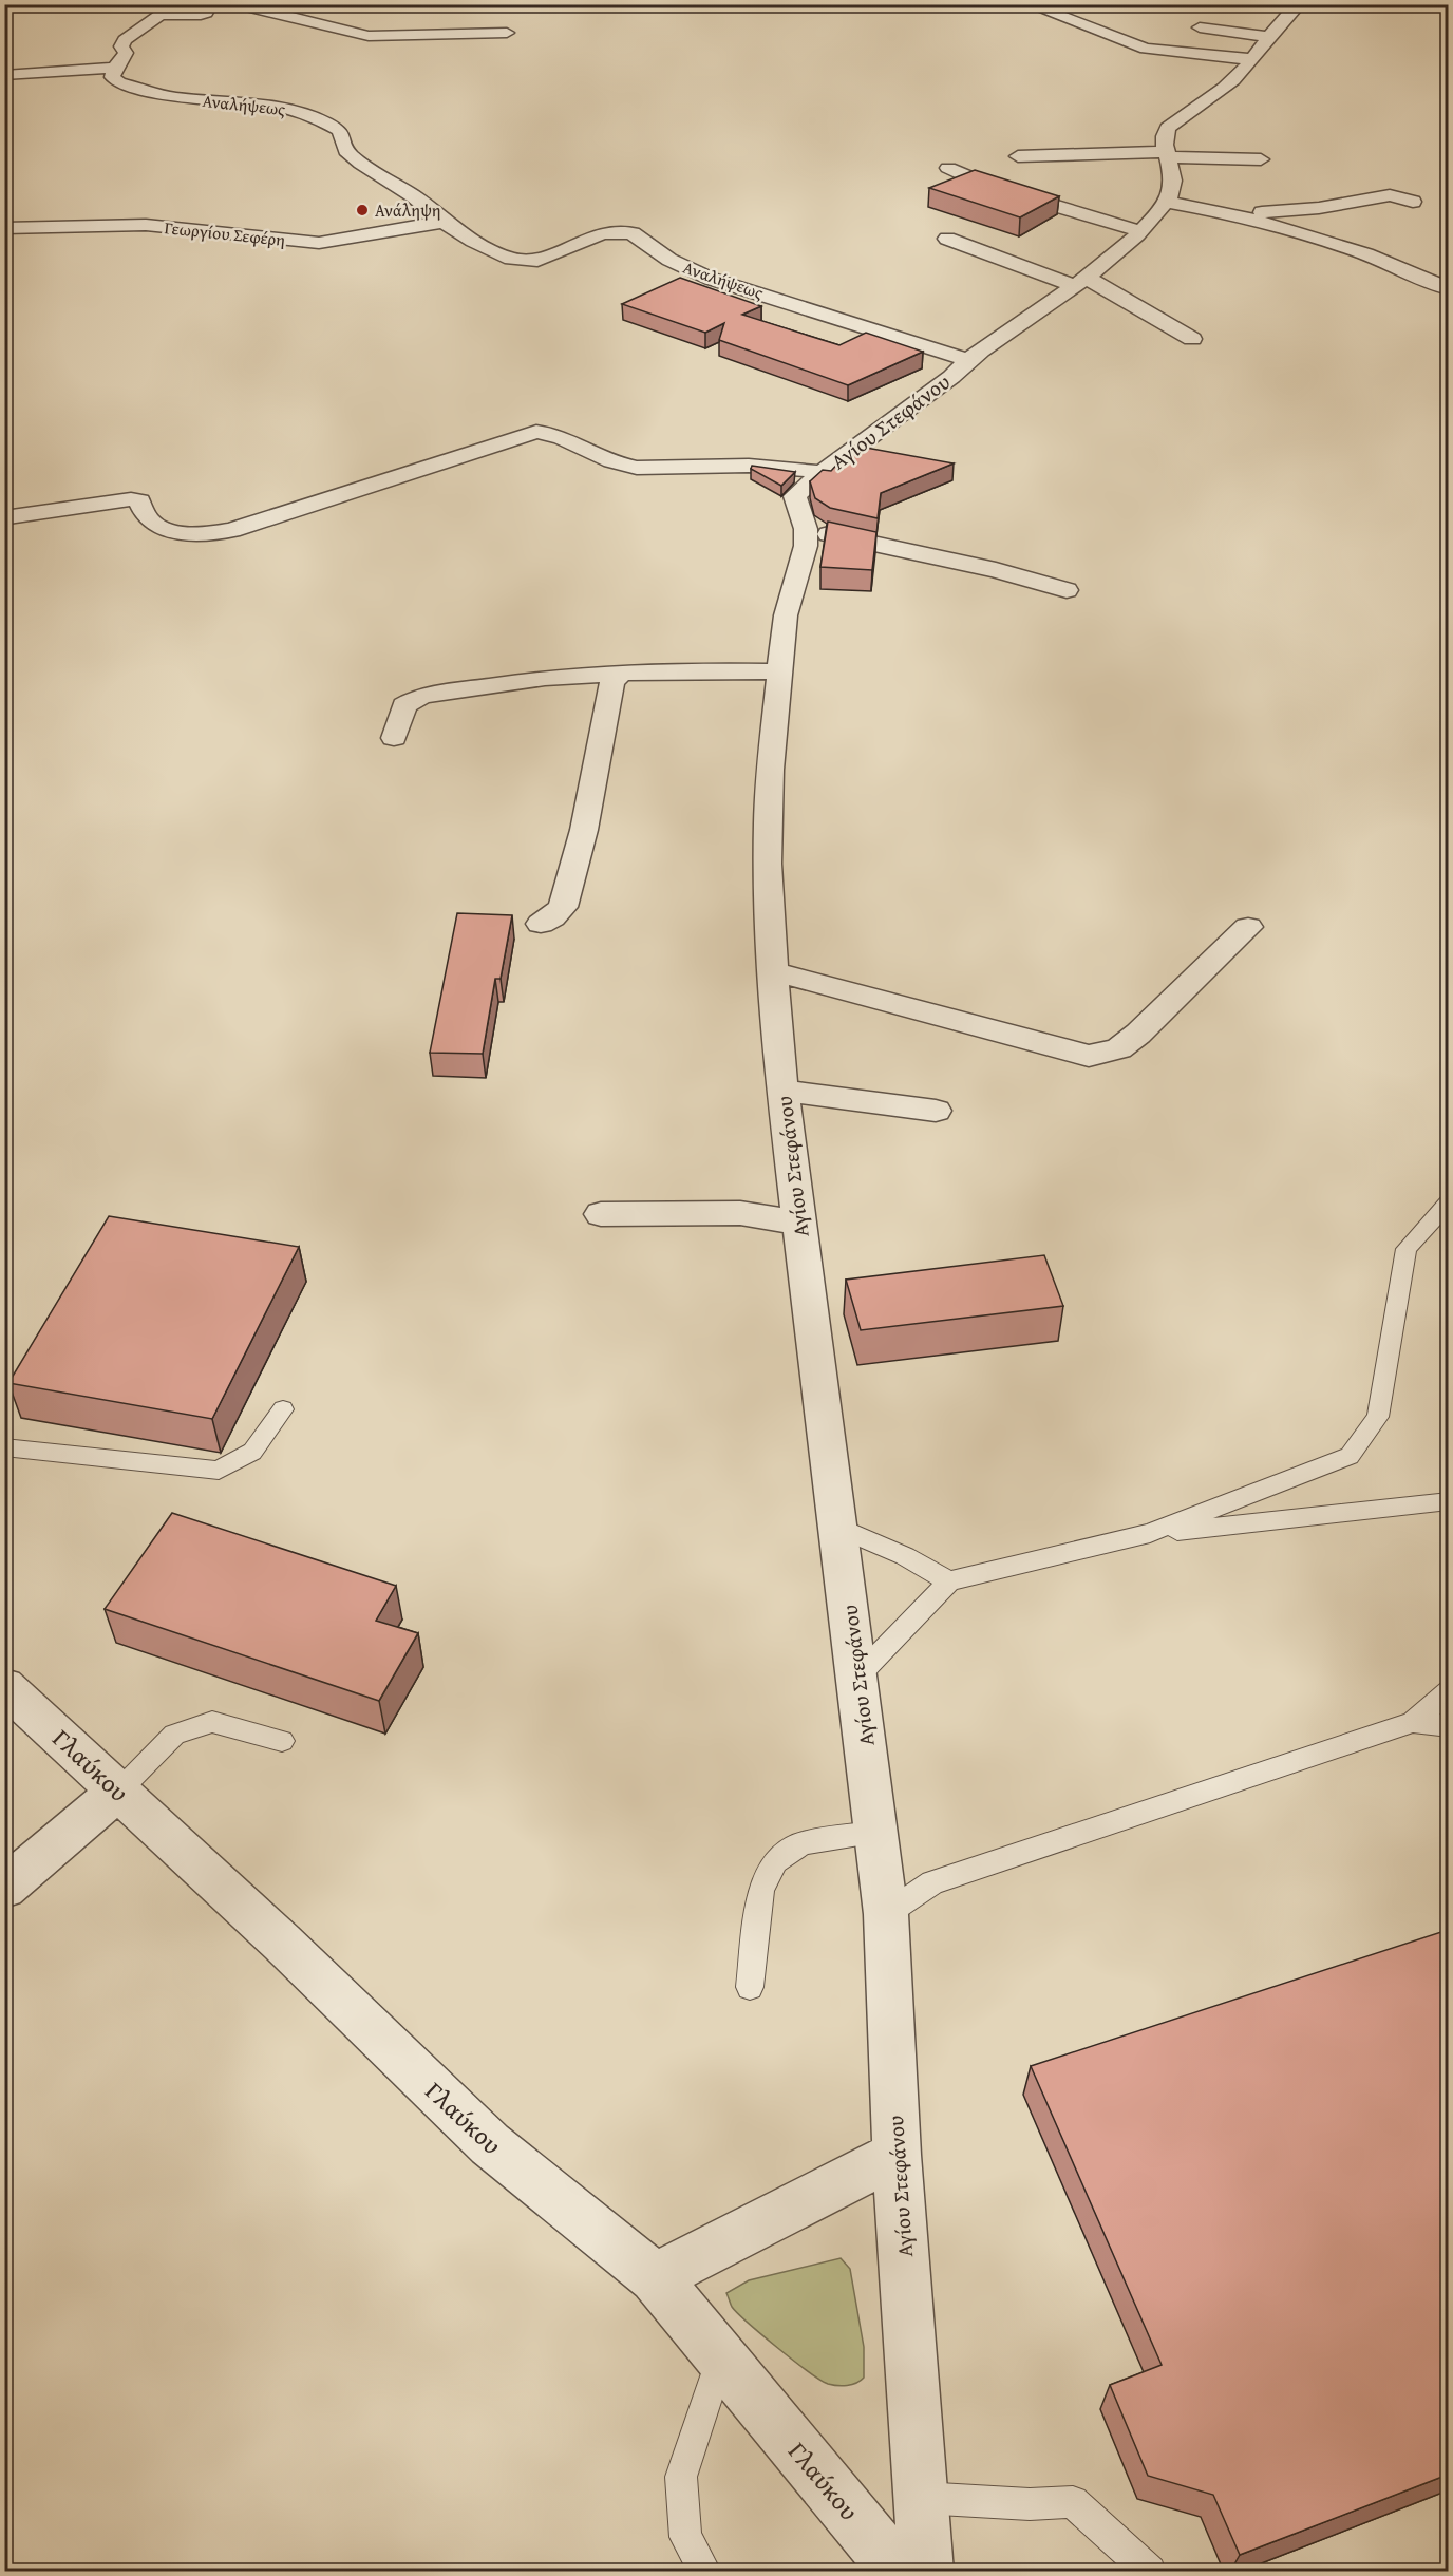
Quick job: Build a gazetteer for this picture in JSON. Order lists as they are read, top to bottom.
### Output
{
  "streets": {
    "street": [
      "Αναλήψεως",
      "Γεωργίου Σεφέρη",
      "Αγίου Στεφάνου",
      "Γλαύκου"
    ]
  },
  "crossings": [
    ["Αναλήψεως", "Γεωργίου Σεφέρη"],
    ["Αναλήψεως", "Αγίου Στεφάνου"]
  ],
  "places": ["Ανάληψη"]
}
